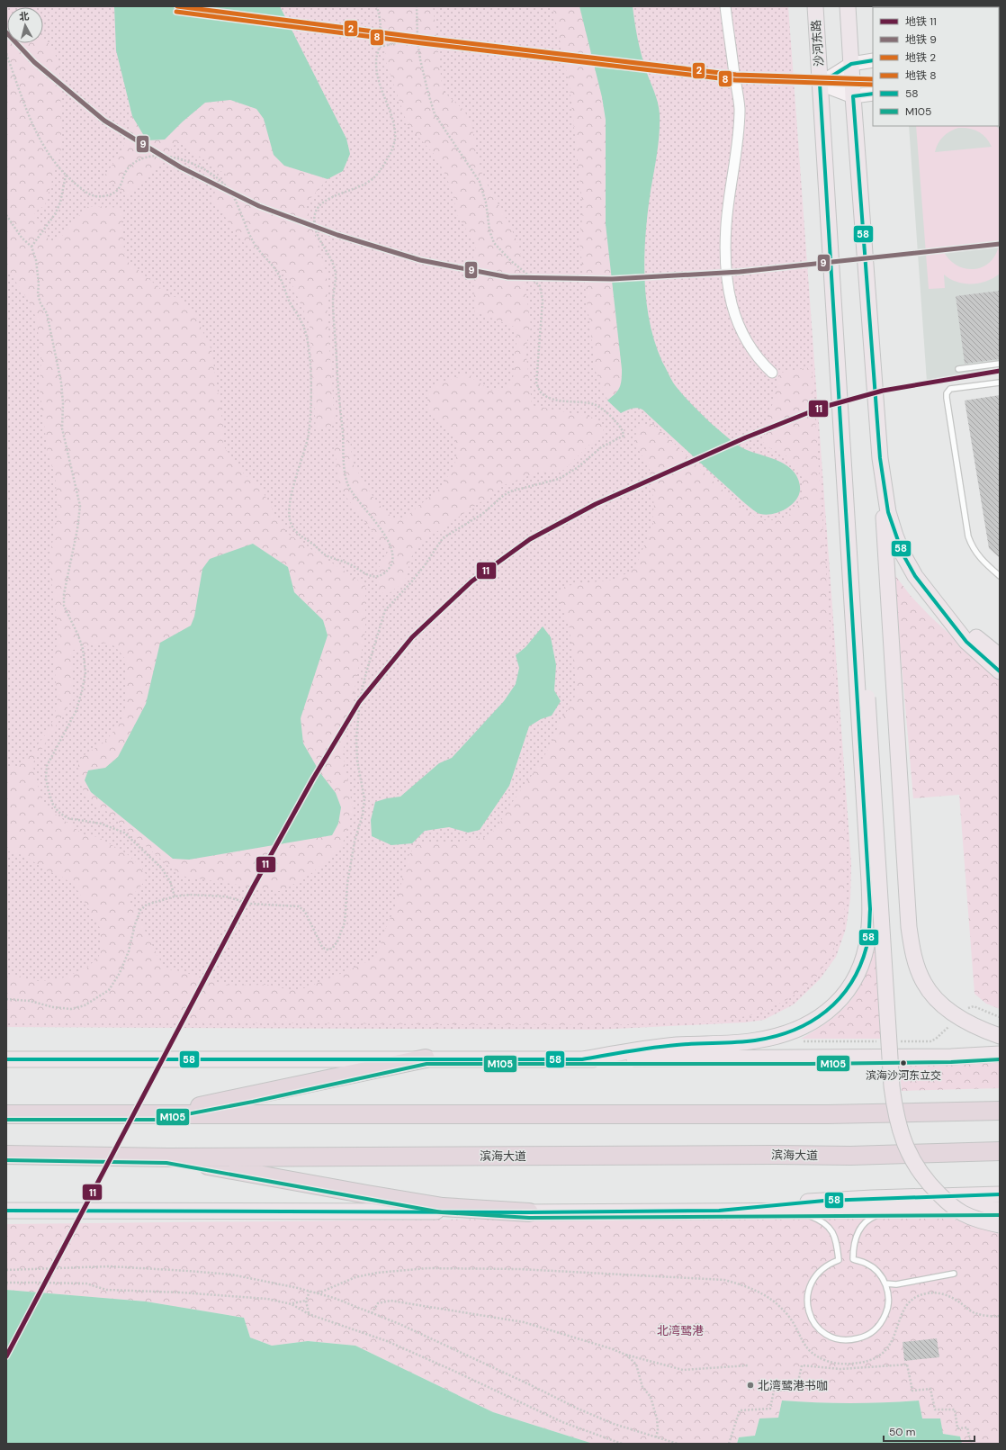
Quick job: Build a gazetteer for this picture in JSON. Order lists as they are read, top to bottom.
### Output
{
  "streets": {
    "highway": ["滨海大道"],
    "main road": ["沙河东路"]
  },
  "parks": ["北湾鹭港"],
  "places": ["滨海沙河东立交", "北湾鹭港书咖"],
  "lines": [
    "metro line 2",
    "metro line 8",
    "metro line 9",
    "transit line 58",
    "metro line 11",
    "transit line M105"
  ],
  "legend": [
    "地铁 11",
    "地铁 9",
    "地铁 2",
    "地铁 8",
    "58",
    "M105"
  ],
  "scale_bar": "50 m",
  "north": "top"
}
